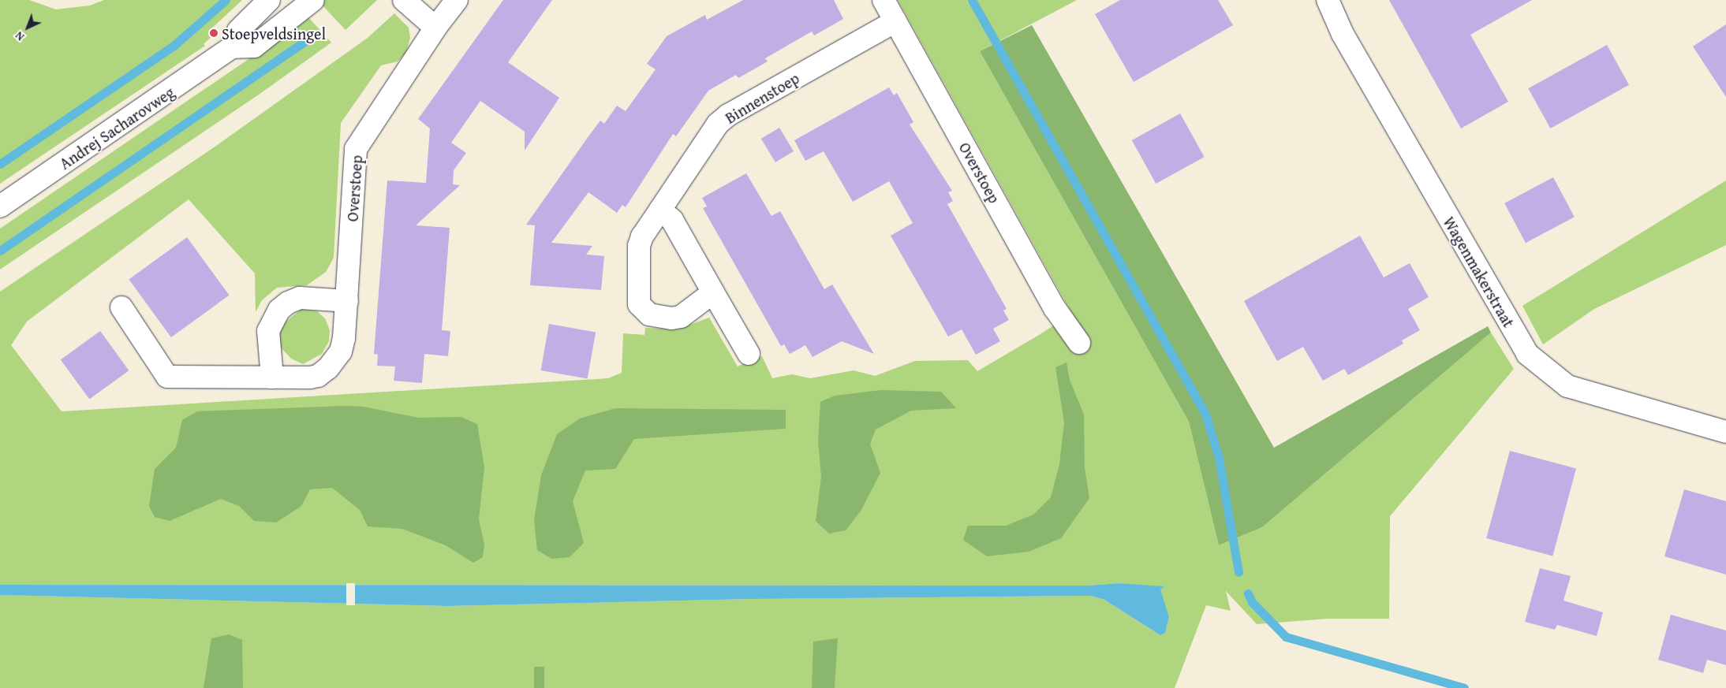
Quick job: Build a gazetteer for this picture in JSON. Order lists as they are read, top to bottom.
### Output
{
  "streets": {
    "street": [
      "Binnenstoep",
      "Andrej Sacharovweg",
      "Overstoep",
      "Wagenmakerstraat"
    ]
  },
  "crossings": [
    ["Binnenstoep", "Overstoep"]
  ],
  "places": ["Stoepveldsingel"],
  "north": "bottom left"
}
